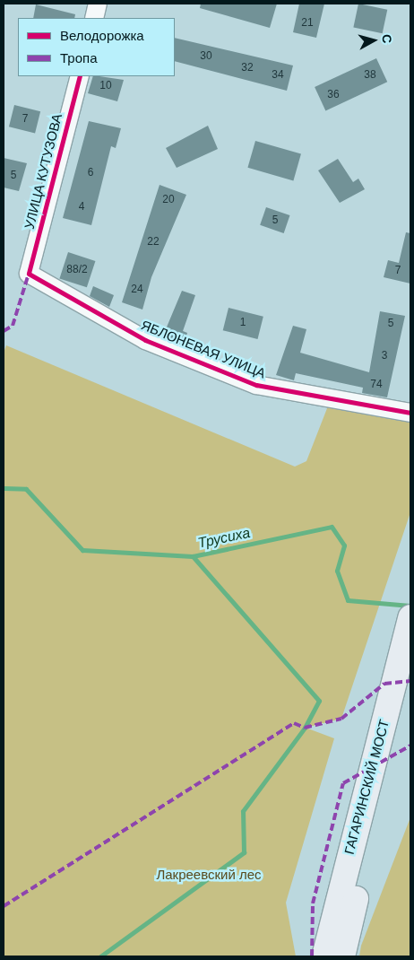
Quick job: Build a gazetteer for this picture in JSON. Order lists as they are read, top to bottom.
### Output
{
  "streets": {
    "main road": ["ГАГАРИНСКИЙ МОСТ"],
    "street": ["УЛИЦА КУТУЗОВА", "ЯБЛОНЕВАЯ УЛИЦА"]
  },
  "crossings": [
    ["УЛИЦА КУТУЗОВА", "ЯБЛОНЕВАЯ УЛИЦА"]
  ],
  "water": ["Трусиха"],
  "parks": ["Лакреевский лес"],
  "house_numbers": [
    "21",
    "30",
    "32",
    "34",
    "38",
    "10",
    "36",
    "7",
    "6",
    "5",
    "20",
    "4",
    "5",
    "22",
    "88/2",
    "7",
    "24",
    "1",
    "5",
    "3",
    "74"
  ],
  "legend": ["Велодорожка", "Тропа"],
  "north": "right"
}
